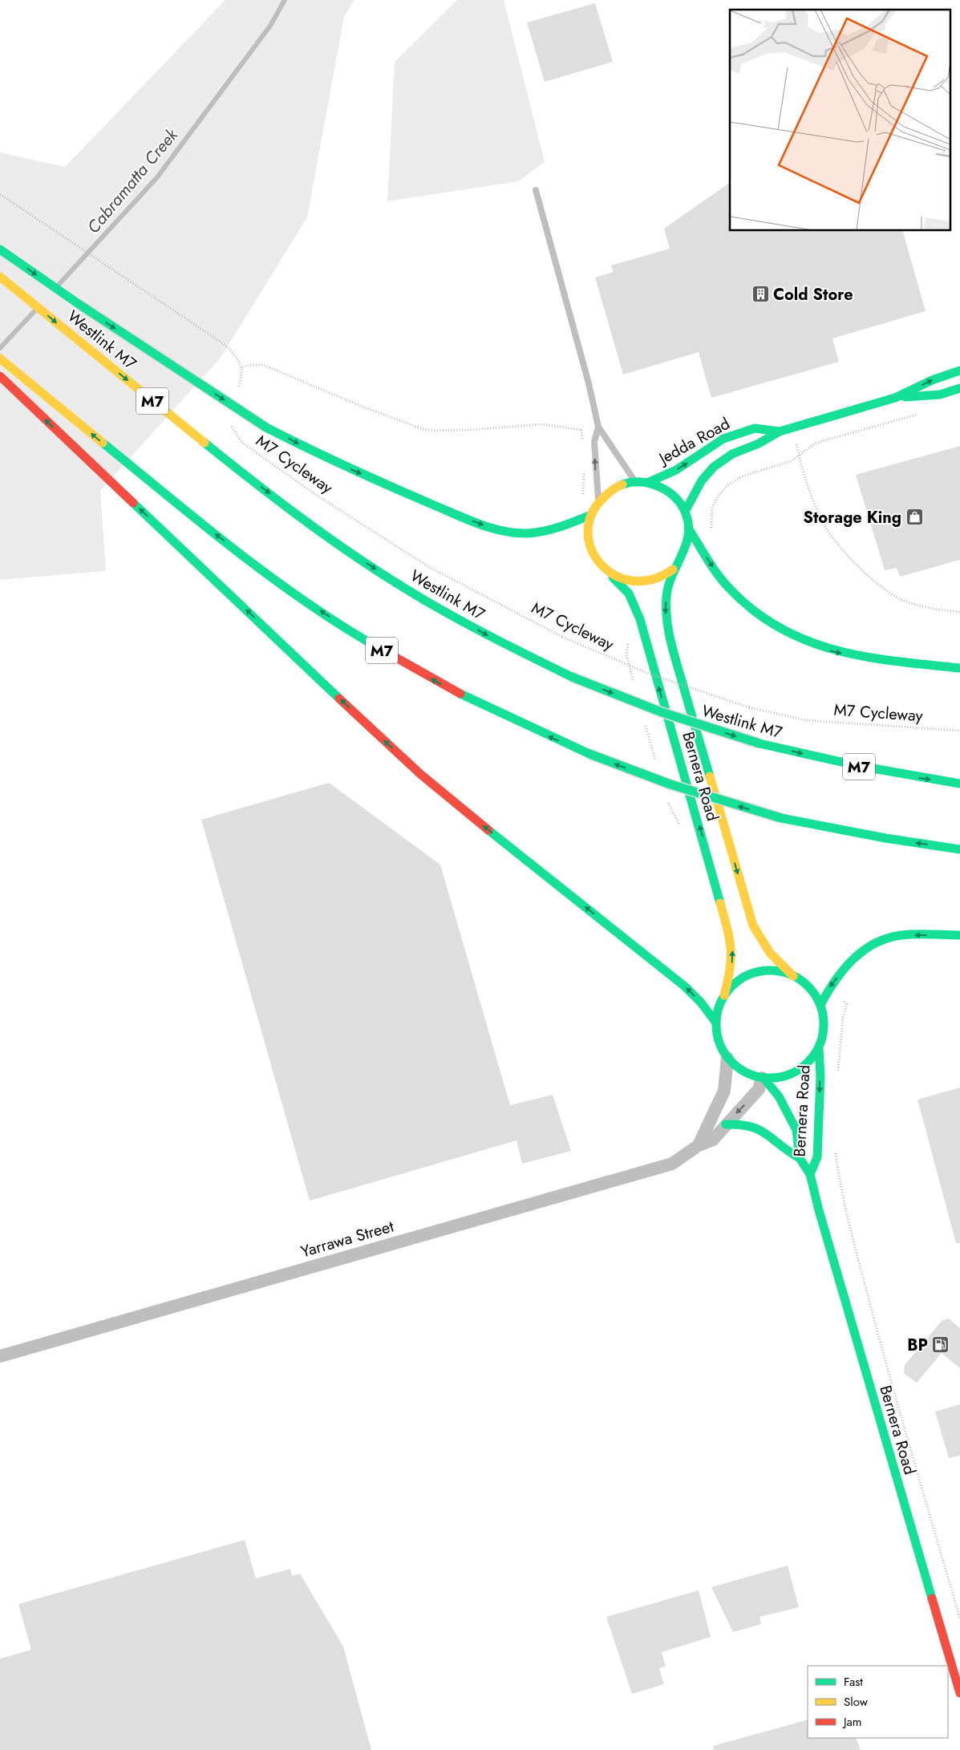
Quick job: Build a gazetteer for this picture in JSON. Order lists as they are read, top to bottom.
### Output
{
  "streets": {
    "main road": [
      "Westlink M7",
      "M7",
      "Jedda Road",
      "Bernera Road"
    ],
    "street": ["Yarrawa Street"],
    "path": ["M7 Cycleway"]
  },
  "crossings": [
    ["Jedda Road", "Bernera Road"],
    ["Bernera Road", "Yarrawa Street"]
  ],
  "water": ["Cabramatta Creek"],
  "places": {
    "building": ["Cold Store"],
    "shop": ["Storage King"],
    "fuel station": ["BP"]
  },
  "legend": ["Fast", "Slow", "Jam"]
}
